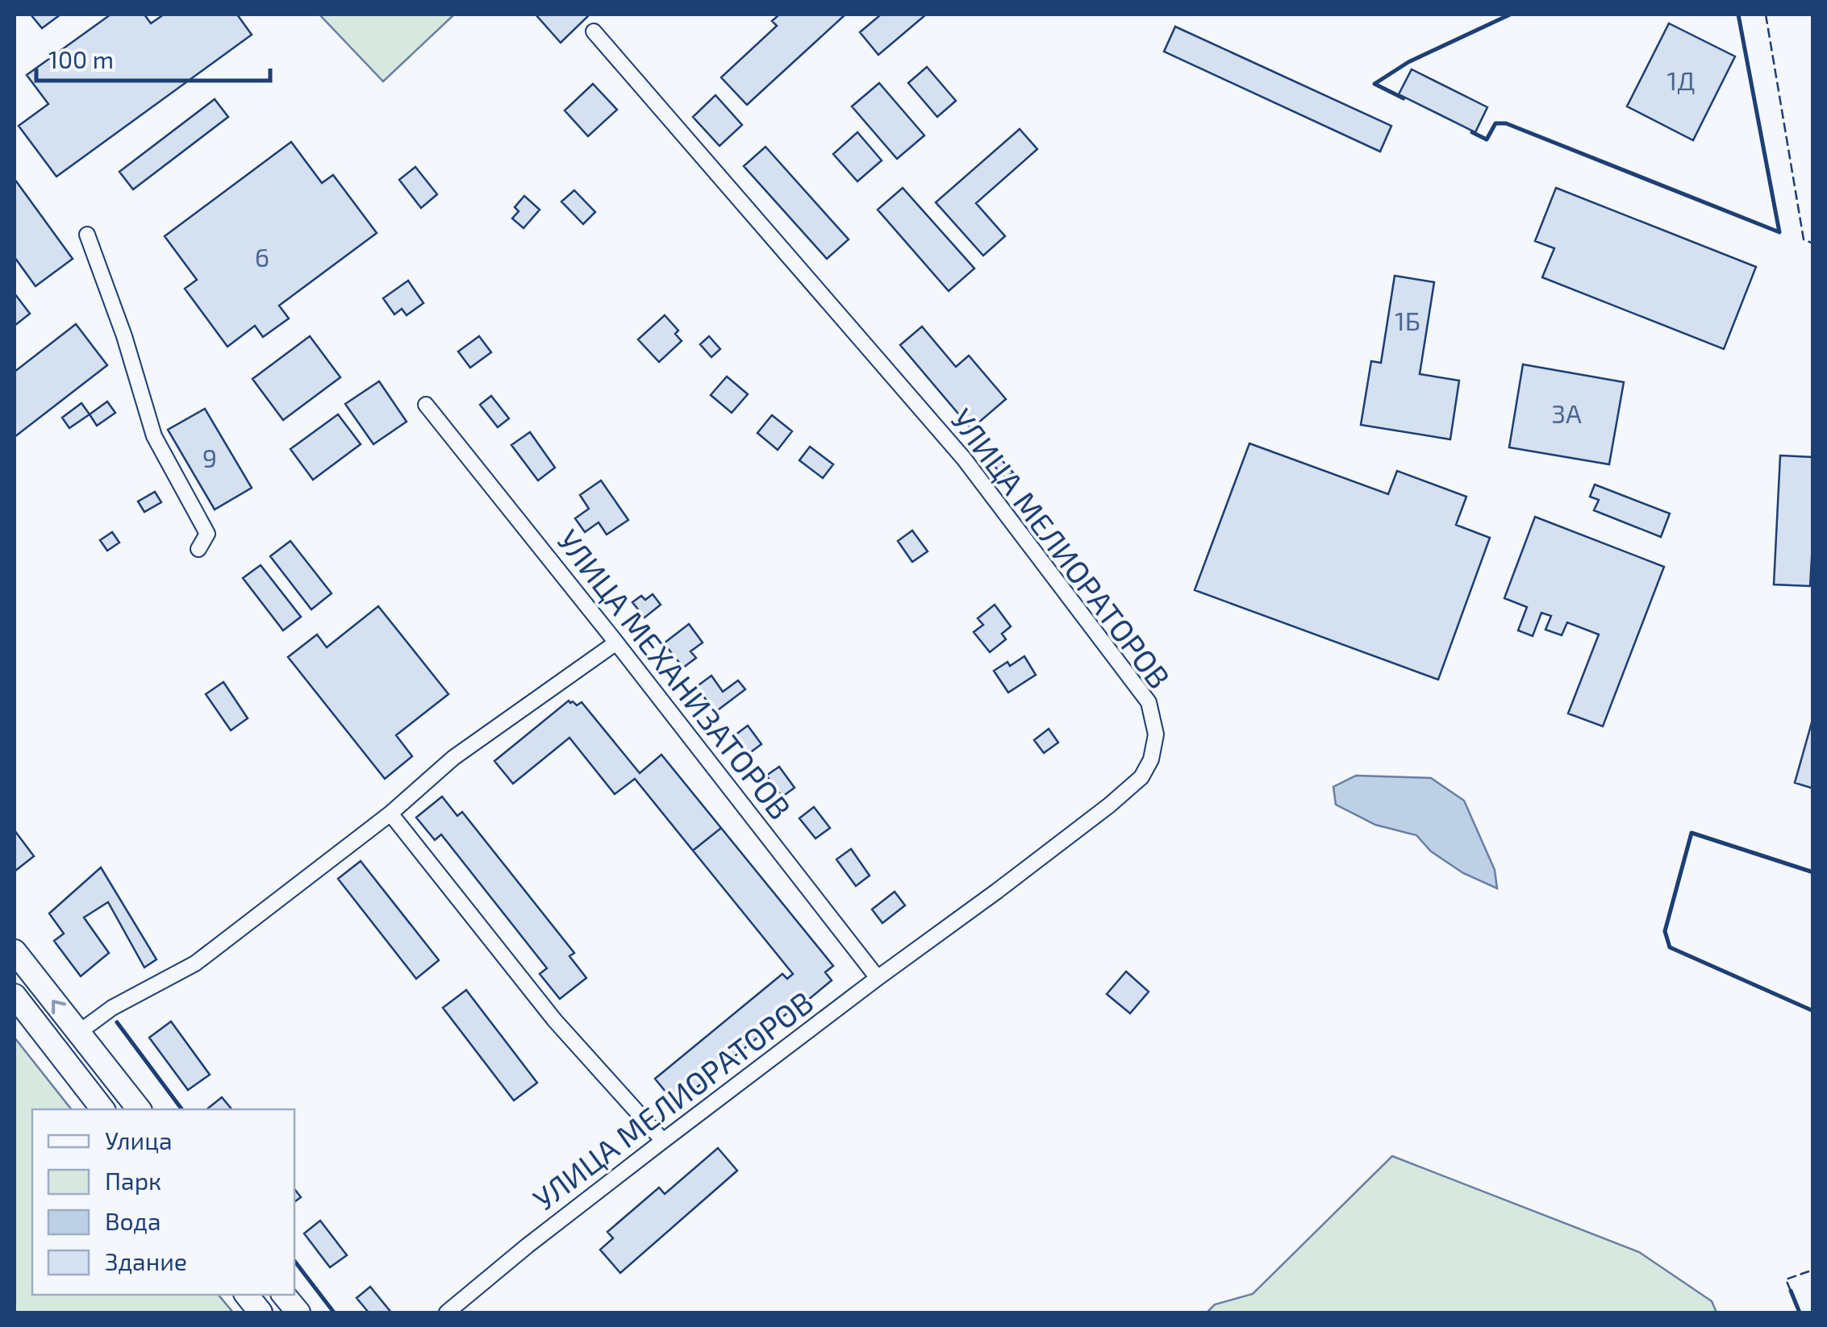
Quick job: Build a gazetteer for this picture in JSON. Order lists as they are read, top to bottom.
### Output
{
  "streets": {
    "street": ["УЛИЦА МЕЛИОРАТОРОВ", "УЛИЦА МЕХАНИЗАТОРОВ"]
  },
  "crossings": [
    ["УЛИЦА МЕЛИОРАТОРОВ", "УЛИЦА МЕХАНИЗАТОРОВ"]
  ],
  "house_numbers": [
    "1Д",
    "6",
    "1Б",
    "3А",
    "9"
  ],
  "legend": [
    "Улица",
    "Парк",
    "Вода",
    "Здание"
  ],
  "scale_bar": "100 m"
}
